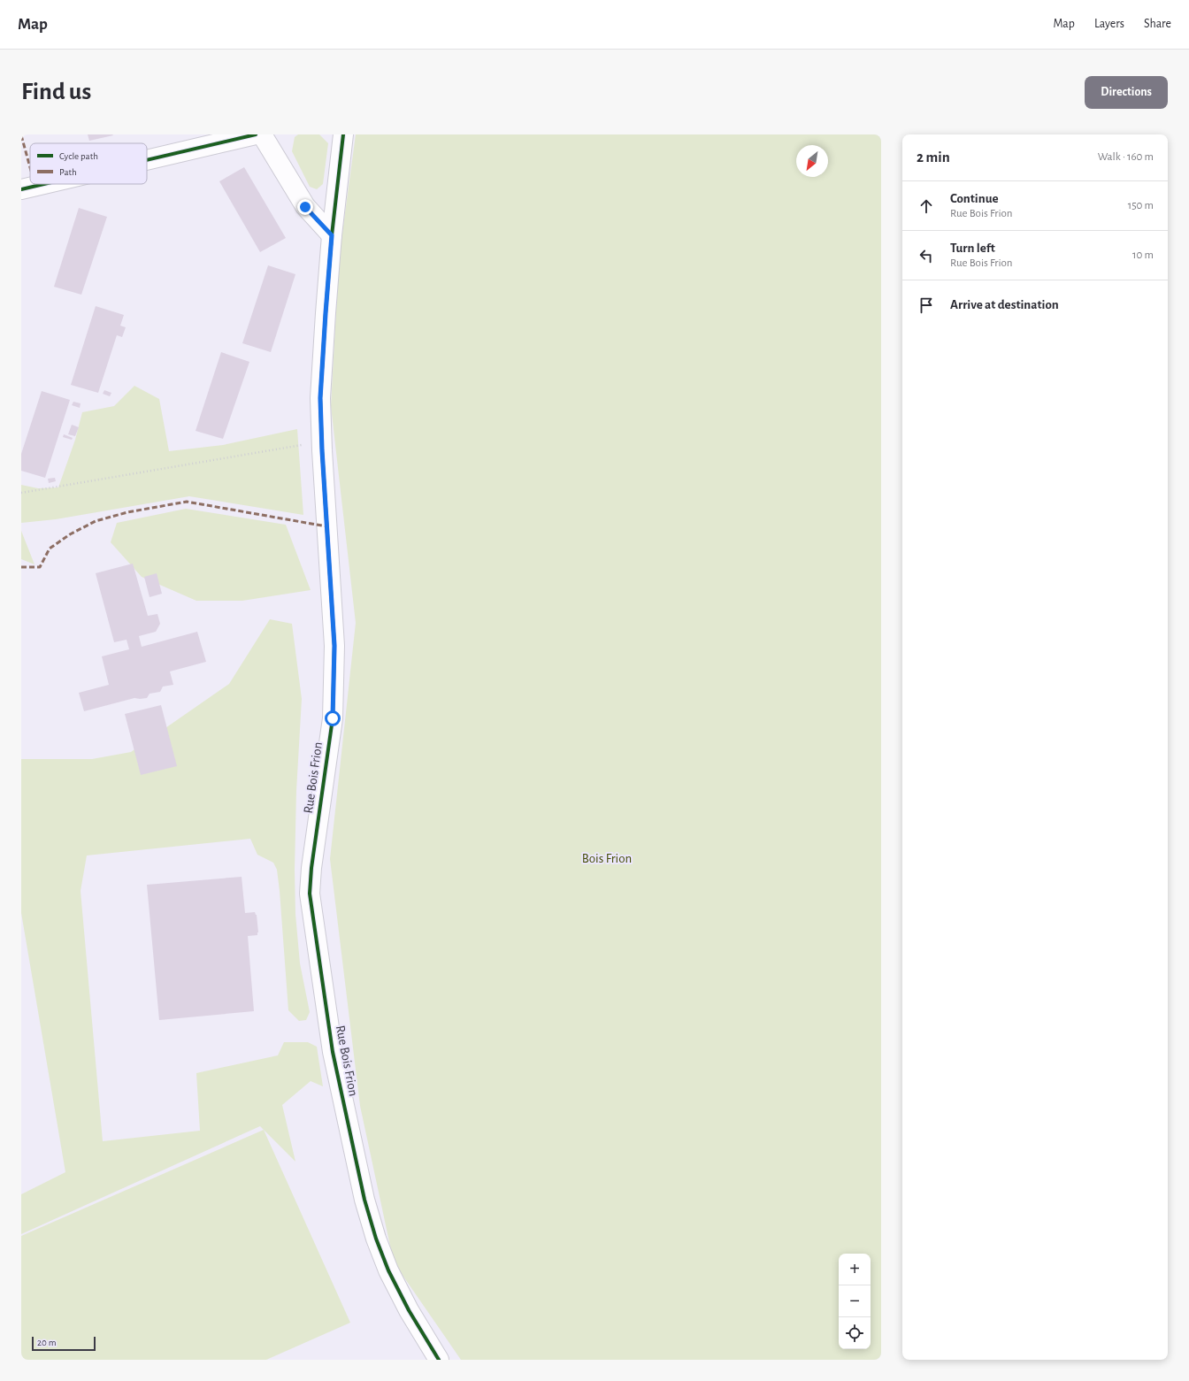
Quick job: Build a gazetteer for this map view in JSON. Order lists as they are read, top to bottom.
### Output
{
  "streets": {
    "street": ["Rue Bois Frion"]
  },
  "parks": ["Bois Frion"],
  "legend": ["Cycle path", "Path"],
  "scale_bar": "20 m",
  "north": "bottom left",
  "page": {
    "header": "Map",
    "nav": ["Map", "Layers", "Share"],
    "buttons": "Directions",
    "title": "Find us",
    "heading": ["2 min", "Walk · 160 m"],
    "list": [
      ["Continue", "Rue Bois Frion", "150 m"],
      ["Turn left", "Rue Bois Frion", "10 m"],
      "Arrive at destination"
    ],
    "map_buttons": ["+", "−"],
    "scale": "20 m"
  }
}
